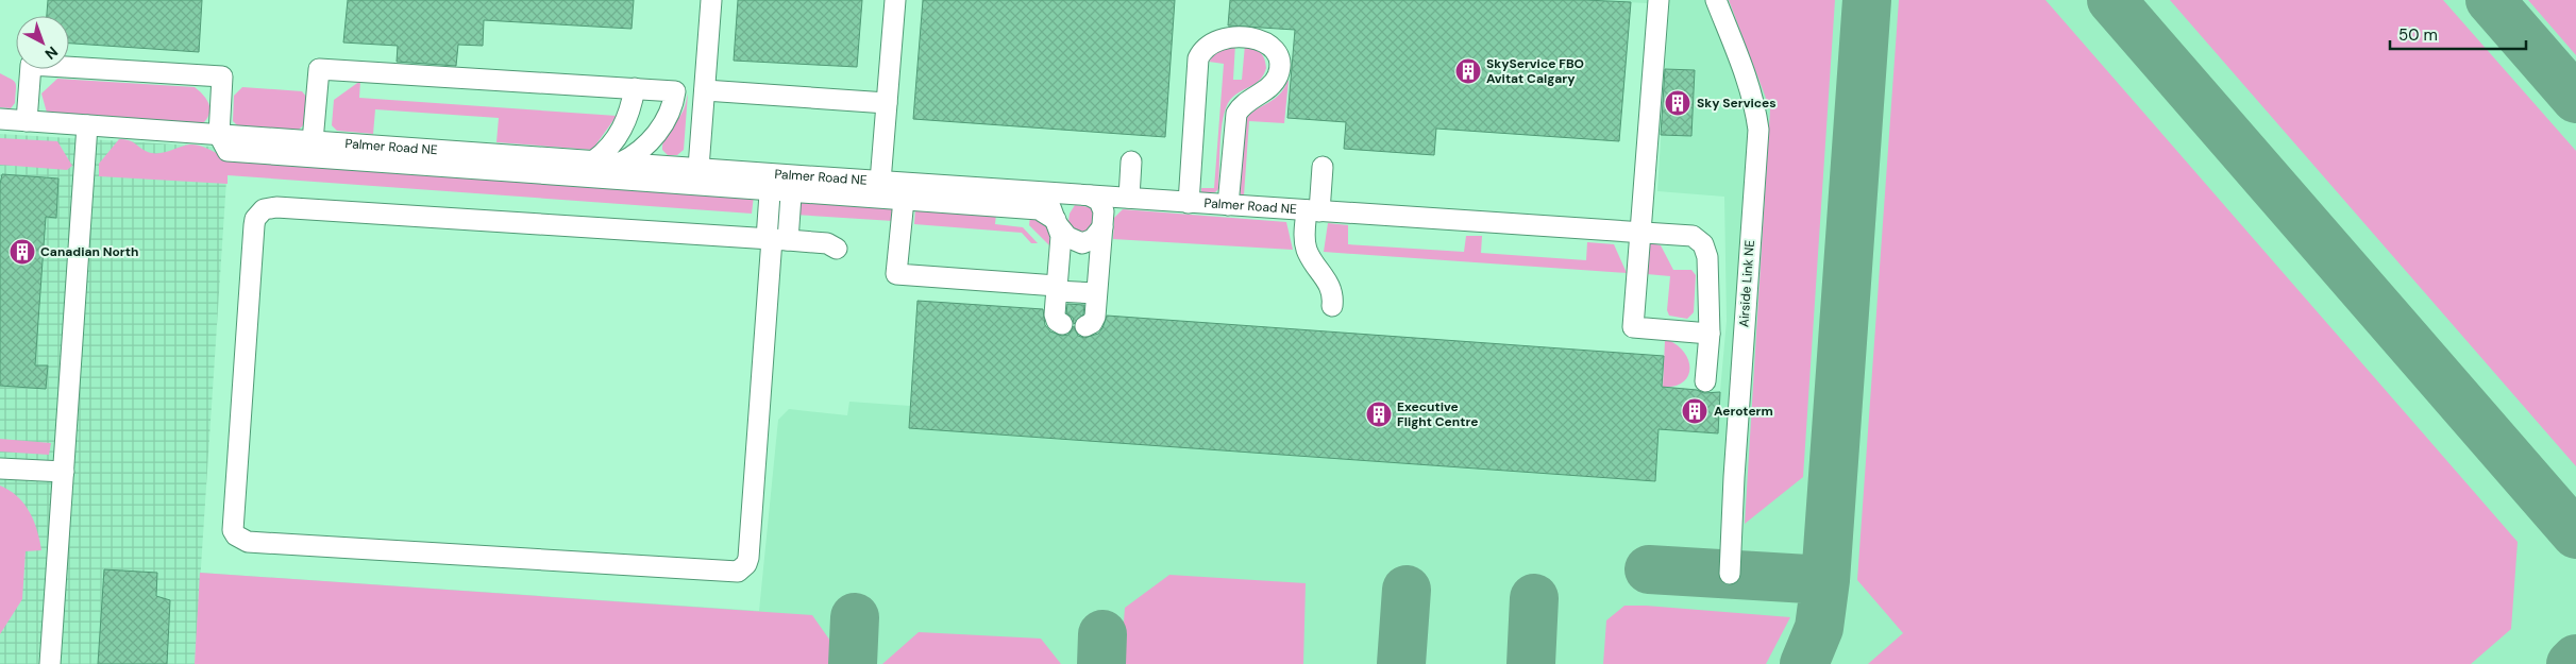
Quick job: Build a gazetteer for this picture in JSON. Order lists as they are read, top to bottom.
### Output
{
  "streets": {
    "street": ["Palmer Road NE", "Airside Link NE"]
  },
  "places": {
    "building": [
      "SkyService FBO Avitat Calgary",
      "Sky Services",
      "Canadian North",
      "Aeroterm",
      "Executive Flight Centre"
    ]
  },
  "scale_bar": "50 m",
  "north": "bottom right"
}
